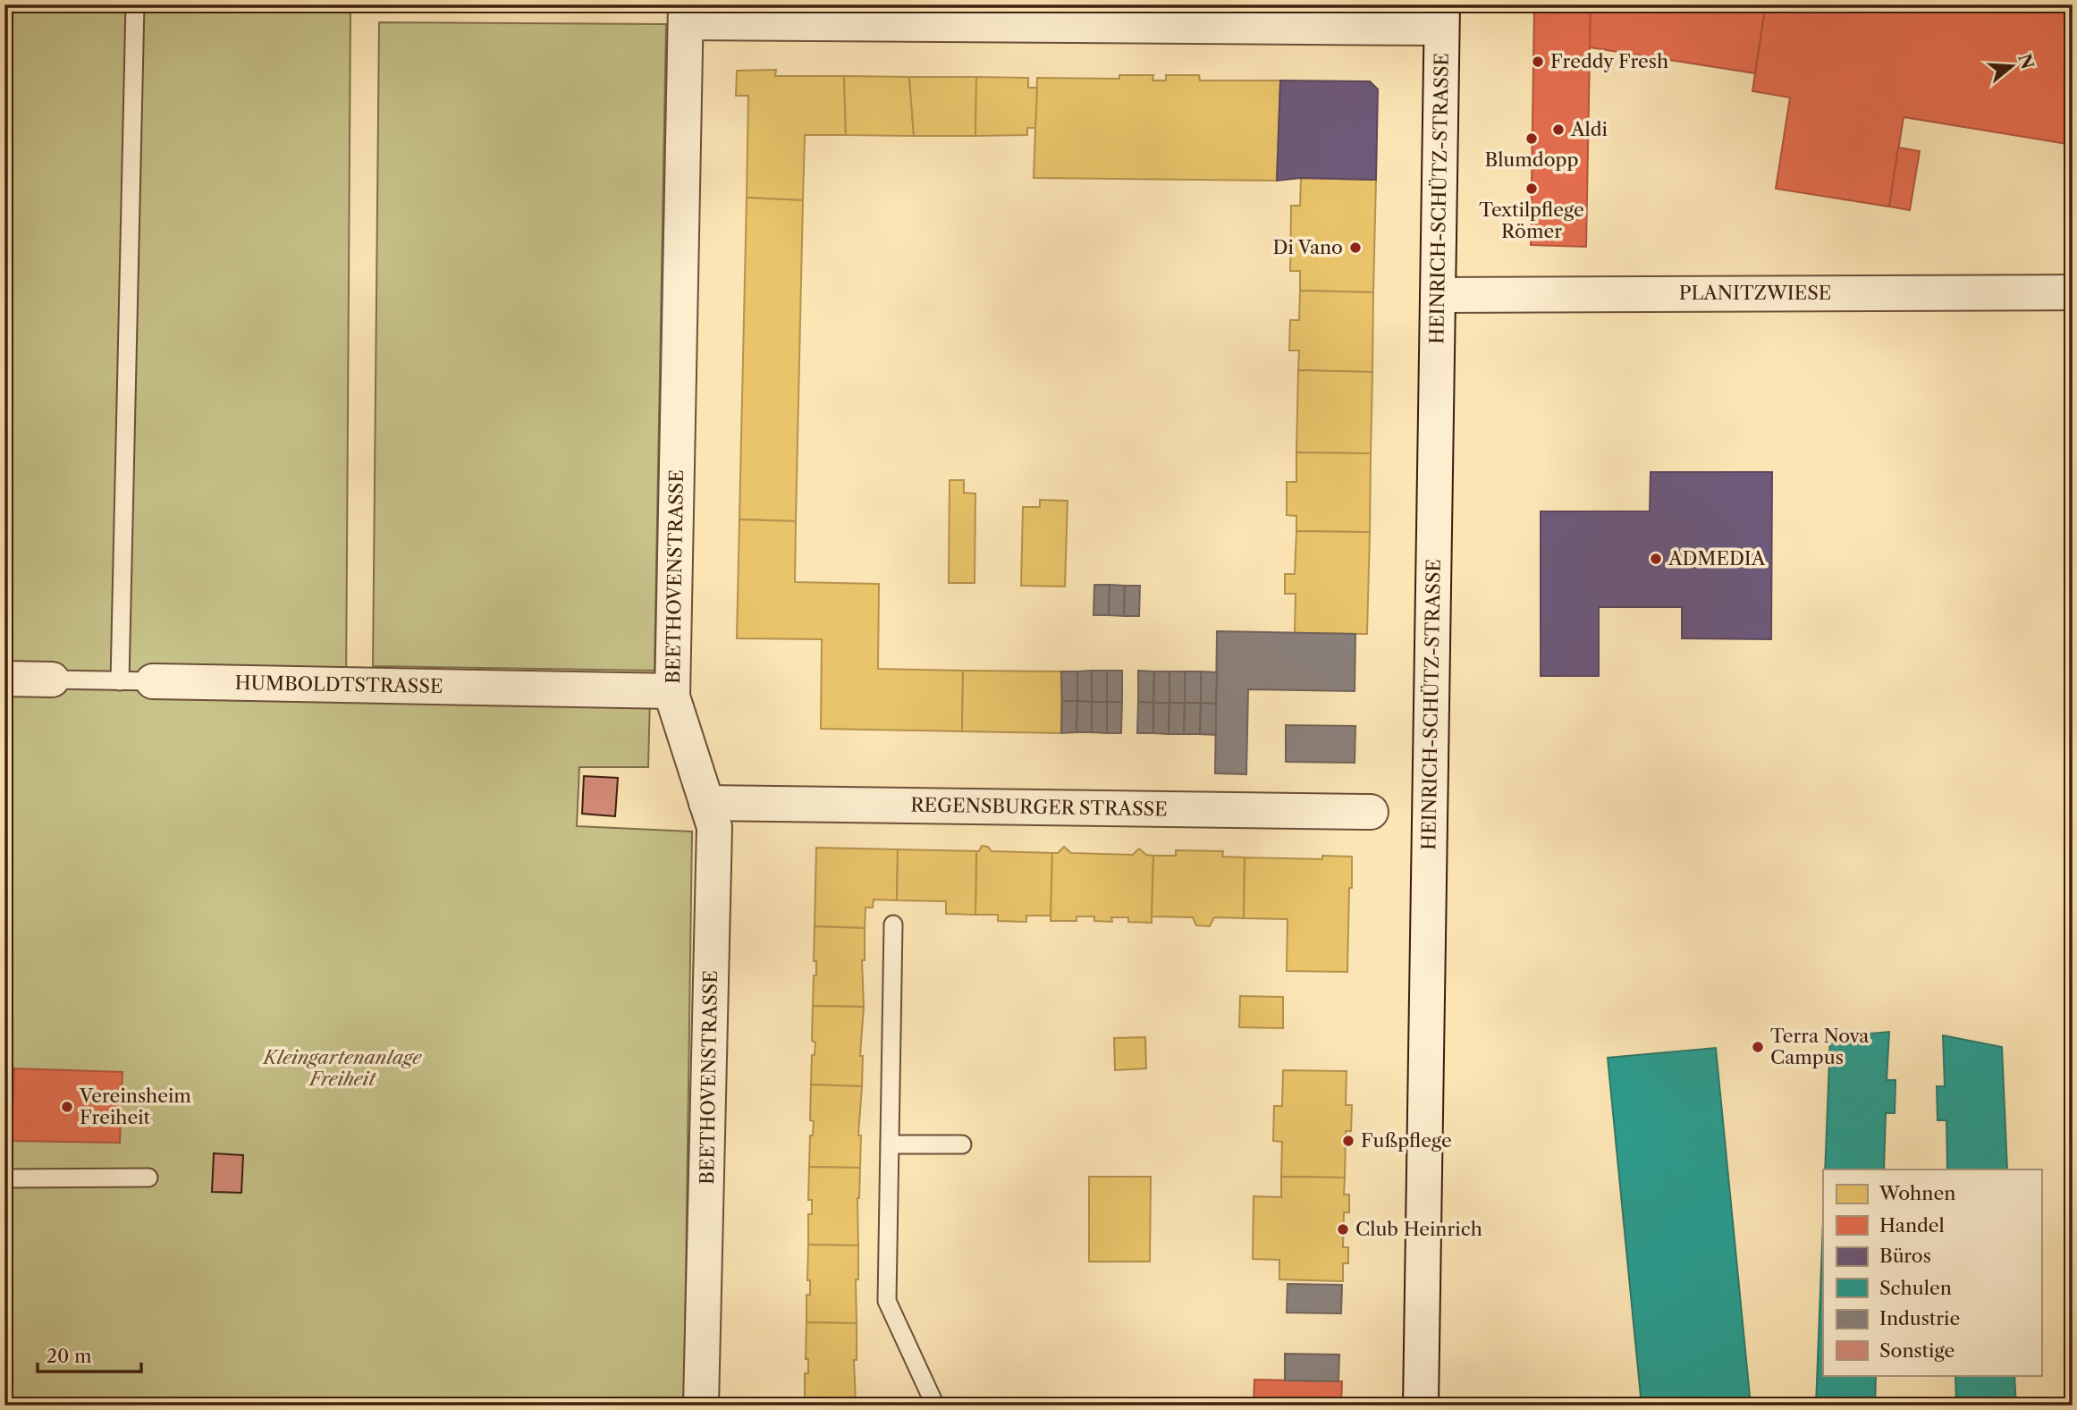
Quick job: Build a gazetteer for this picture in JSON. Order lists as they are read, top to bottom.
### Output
{
  "streets": {
    "street": [
      "HEINRICH-SCHÜTZ-STRASSE",
      "PLANITZWIESE",
      "BEETHOVENSTRASSE",
      "HUMBOLDTSTRASSE",
      "REGENSBURGER STRASSE"
    ]
  },
  "crossings": [
    ["HEINRICH-SCHÜTZ-STRASSE", "PLANITZWIESE"],
    ["BEETHOVENSTRASSE", "HUMBOLDTSTRASSE"],
    ["BEETHOVENSTRASSE", "REGENSBURGER STRASSE"]
  ],
  "parks": ["Kleingartenanlage Freiheit"],
  "places": [
    "Freddy Fresh",
    "Aldi",
    "Blumdopp",
    "Textilpflege Römer",
    "Di Vano",
    "ADMEDIA",
    "Terra Nova Campus",
    "Vereinsheim Freiheit",
    "Fußpflege",
    "Club Heinrich"
  ],
  "legend": [
    "Wohnen",
    "Handel",
    "Büros",
    "Schulen",
    "Industrie",
    "Sonstige"
  ],
  "scale_bar": "20 m",
  "north": "right"
}
